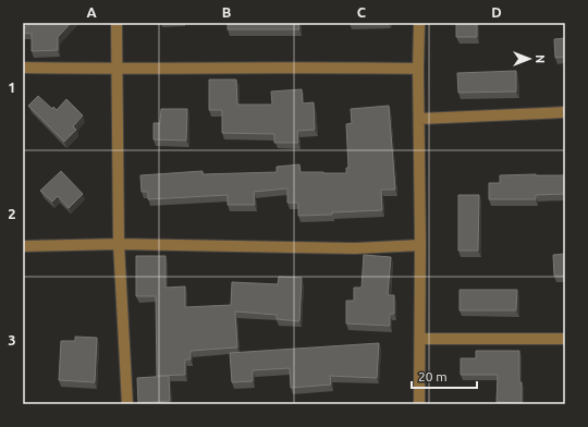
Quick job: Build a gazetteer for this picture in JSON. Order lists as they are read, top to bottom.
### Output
{
  "scale_bar": "20 m",
  "north": "right",
  "grid": {
    "columns": [
      "A",
      "B",
      "C",
      "D"
    ],
    "rows": ["1", "2", "3"]
  }
}
